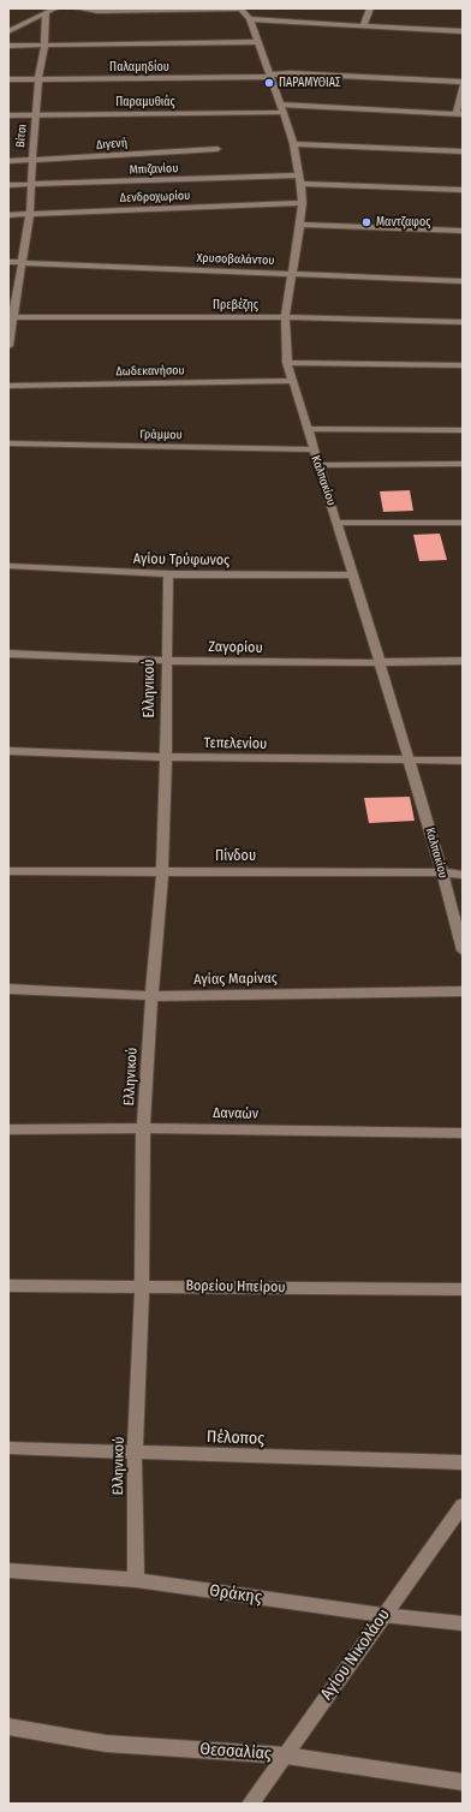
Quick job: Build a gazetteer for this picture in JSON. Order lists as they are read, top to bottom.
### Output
{
  "streets": {
    "street": [
      "Παλαμηδίου",
      "Παραμυθιάς",
      "Βίτσι",
      "Διγενή",
      "Μπιζανίου",
      "Δενδροχωρίου",
      "Χρυσοβαλάντου",
      "Πρεβέζης",
      "Δωδεκανήσου",
      "Γράμμου",
      "Καλπακίου",
      "Αγίου Τρύφωνος",
      "Ζαγορίου",
      "Ελληνικού",
      "Τεπελενίου",
      "Πίνδου",
      "Αγίας Μαρίνας",
      "Δαναών",
      "Βορείου Ηπείρου",
      "Πέλοπος",
      "Θράκης",
      "Αγίου Νικολάου",
      "Θεσσαλίας"
    ]
  },
  "crossings": [
    ["Παλαμηδίου", "Βίτσι"],
    ["Παλαμηδίου", "Καλπακίου"],
    ["Παραμυθιάς", "Βίτσι"],
    ["Παραμυθιάς", "Καλπακίου"],
    ["Βίτσι", "Διγενή"],
    ["Βίτσι", "Μπιζανίου"],
    ["Βίτσι", "Δενδροχωρίου"],
    ["Βίτσι", "Χρυσοβαλάντου"],
    ["Βίτσι", "Πρεβέζης"],
    ["Μπιζανίου", "Καλπακίου"],
    ["Δενδροχωρίου", "Καλπακίου"],
    ["Χρυσοβαλάντου", "Καλπακίου"],
    ["Πρεβέζης", "Καλπακίου"],
    ["Δωδεκανήσου", "Καλπακίου"],
    ["Γράμμου", "Καλπακίου"],
    ["Καλπακίου", "Αγίου Τρύφωνος"],
    ["Καλπακίου", "Ζαγορίου"],
    ["Καλπακίου", "Τεπελενίου"],
    ["Καλπακίου", "Πίνδου"],
    ["Αγίου Τρύφωνος", "Ελληνικού"],
    ["Ζαγορίου", "Ελληνικού"],
    ["Ελληνικού", "Τεπελενίου"],
    ["Ελληνικού", "Πίνδου"],
    ["Ελληνικού", "Αγίας Μαρίνας"],
    ["Ελληνικού", "Δαναών"],
    ["Ελληνικού", "Βορείου Ηπείρου"],
    ["Ελληνικού", "Πέλοπος"],
    ["Ελληνικού", "Θράκης"],
    ["Θράκης", "Αγίου Νικολάου"],
    ["Αγίου Νικολάου", "Θεσσαλίας"]
  ],
  "places": ["ΠΑΡΑΜΥΘΙΑΣ", "Μαντζαφος"]
}
